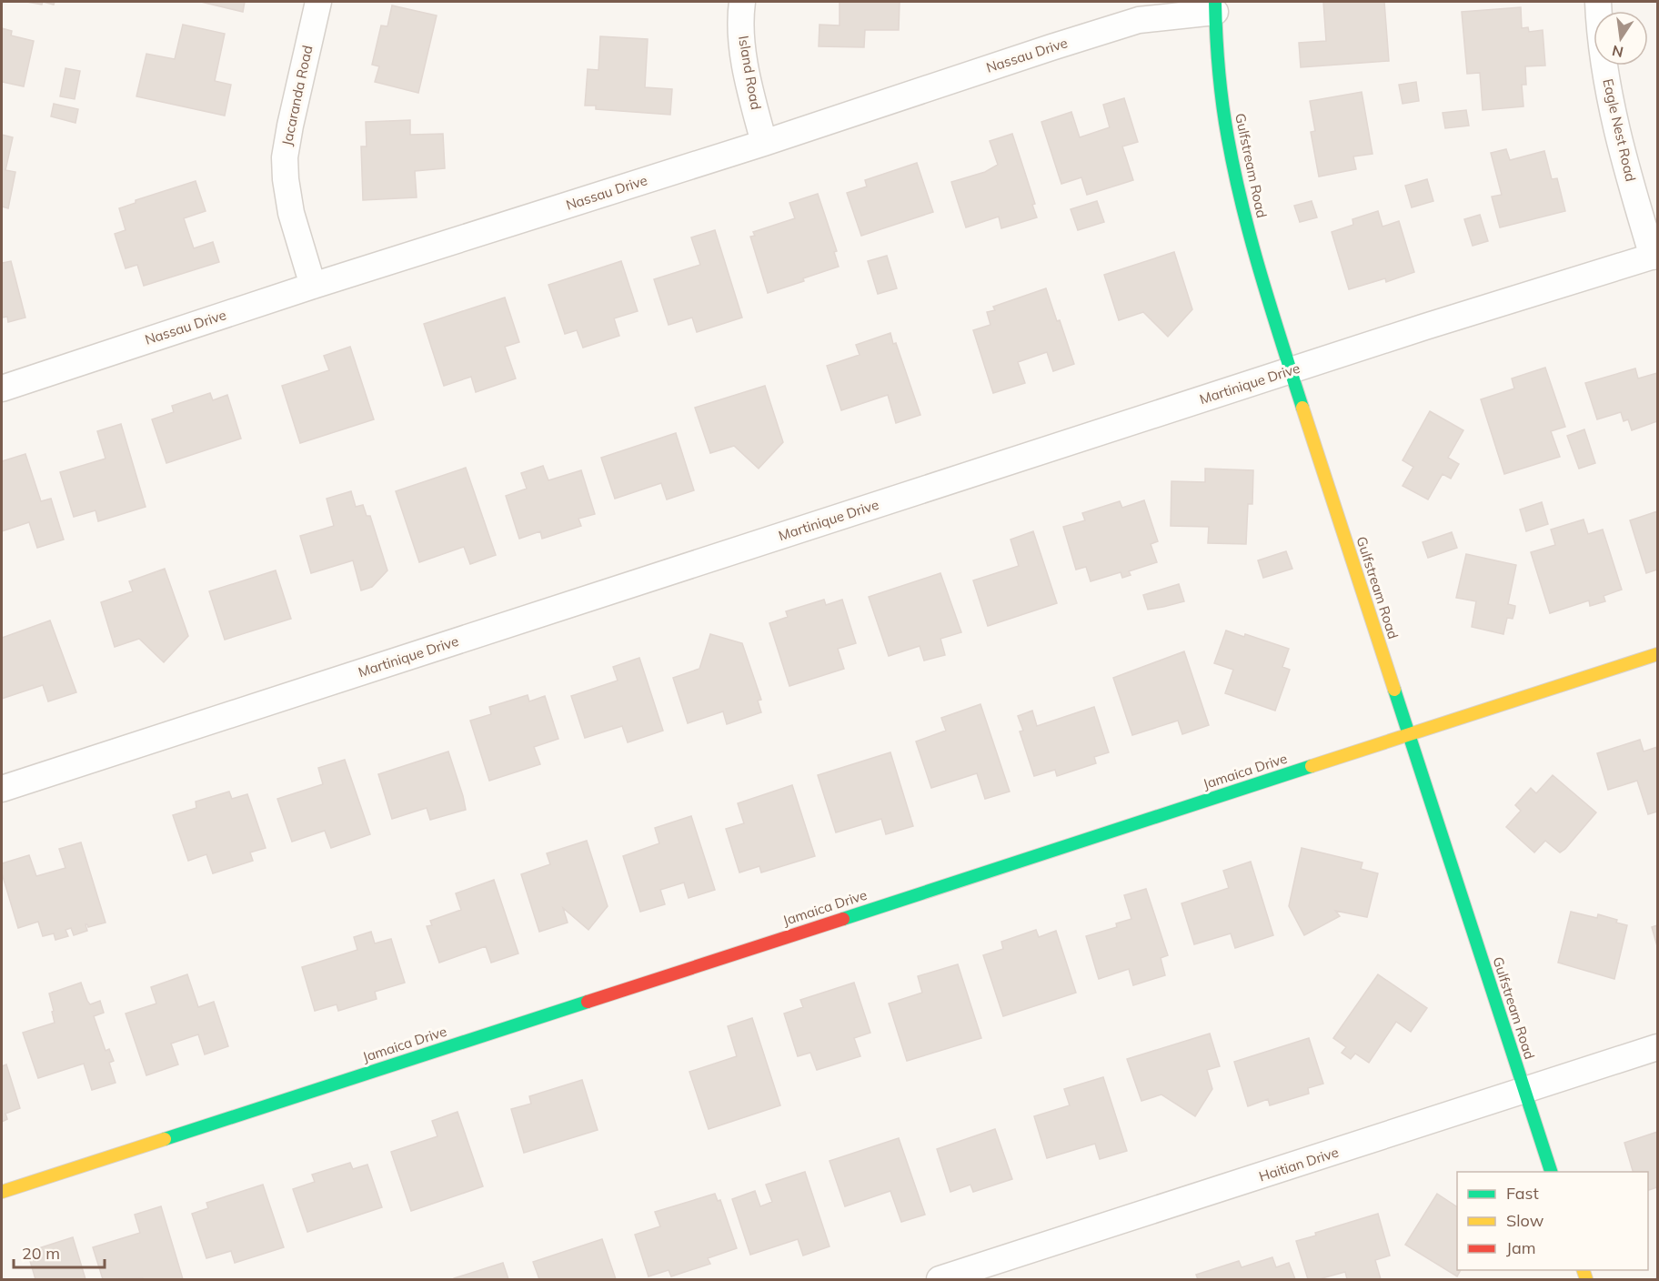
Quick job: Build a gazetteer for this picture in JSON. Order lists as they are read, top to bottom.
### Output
{
  "streets": {
    "street": [
      "Nassau Drive",
      "Island Road",
      "Jacaranda Road",
      "Eagle Nest Road",
      "Gulfstream Road",
      "Martinique Drive",
      "Jamaica Drive",
      "Haitian Drive"
    ]
  },
  "crossings": [
    ["Nassau Drive", "Island Road"],
    ["Nassau Drive", "Jacaranda Road"],
    ["Nassau Drive", "Gulfstream Road"],
    ["Eagle Nest Road", "Martinique Drive"],
    ["Gulfstream Road", "Martinique Drive"],
    ["Gulfstream Road", "Jamaica Drive"],
    ["Gulfstream Road", "Haitian Drive"]
  ],
  "legend": ["Fast", "Slow", "Jam"],
  "scale_bar": "20 m",
  "north": "bottom"
}
